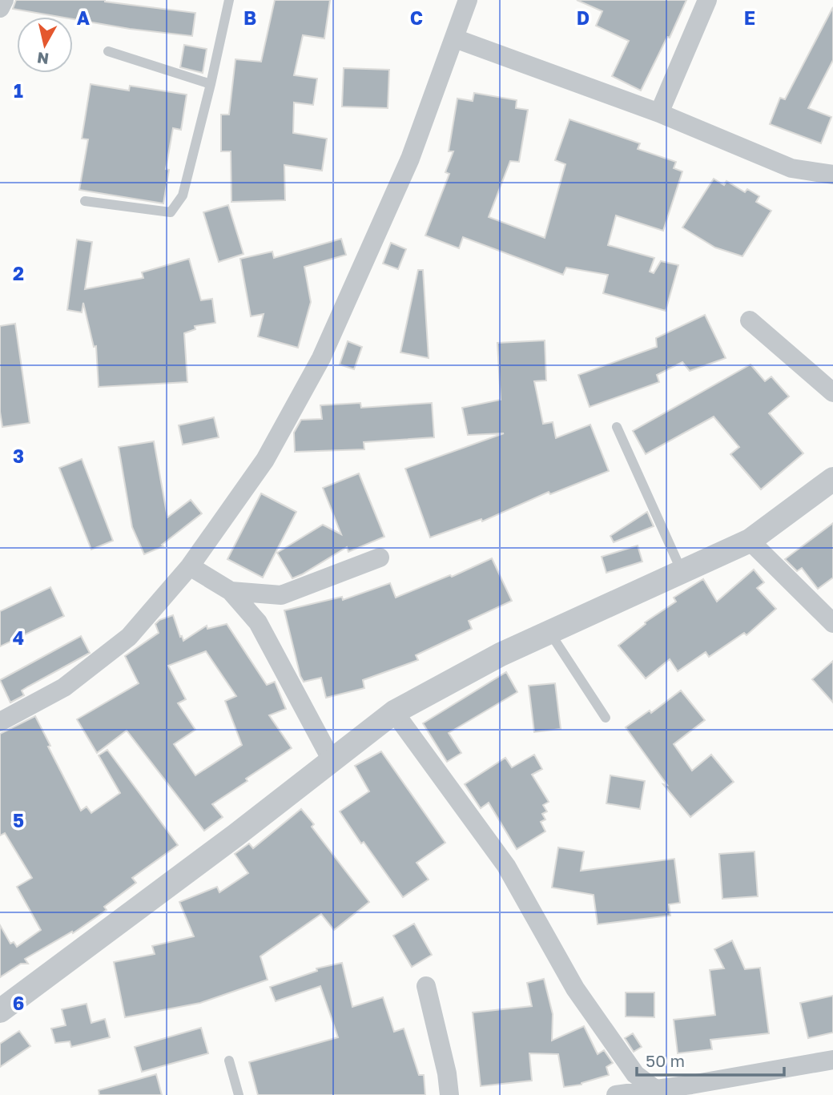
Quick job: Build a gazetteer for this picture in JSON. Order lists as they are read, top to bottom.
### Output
{
  "scale_bar": "50 m",
  "north": "bottom",
  "grid": {
    "columns": [
      "A",
      "B",
      "C",
      "D",
      "E"
    ],
    "rows": [
      "1",
      "2",
      "3",
      "4",
      "5",
      "6"
    ]
  }
}
